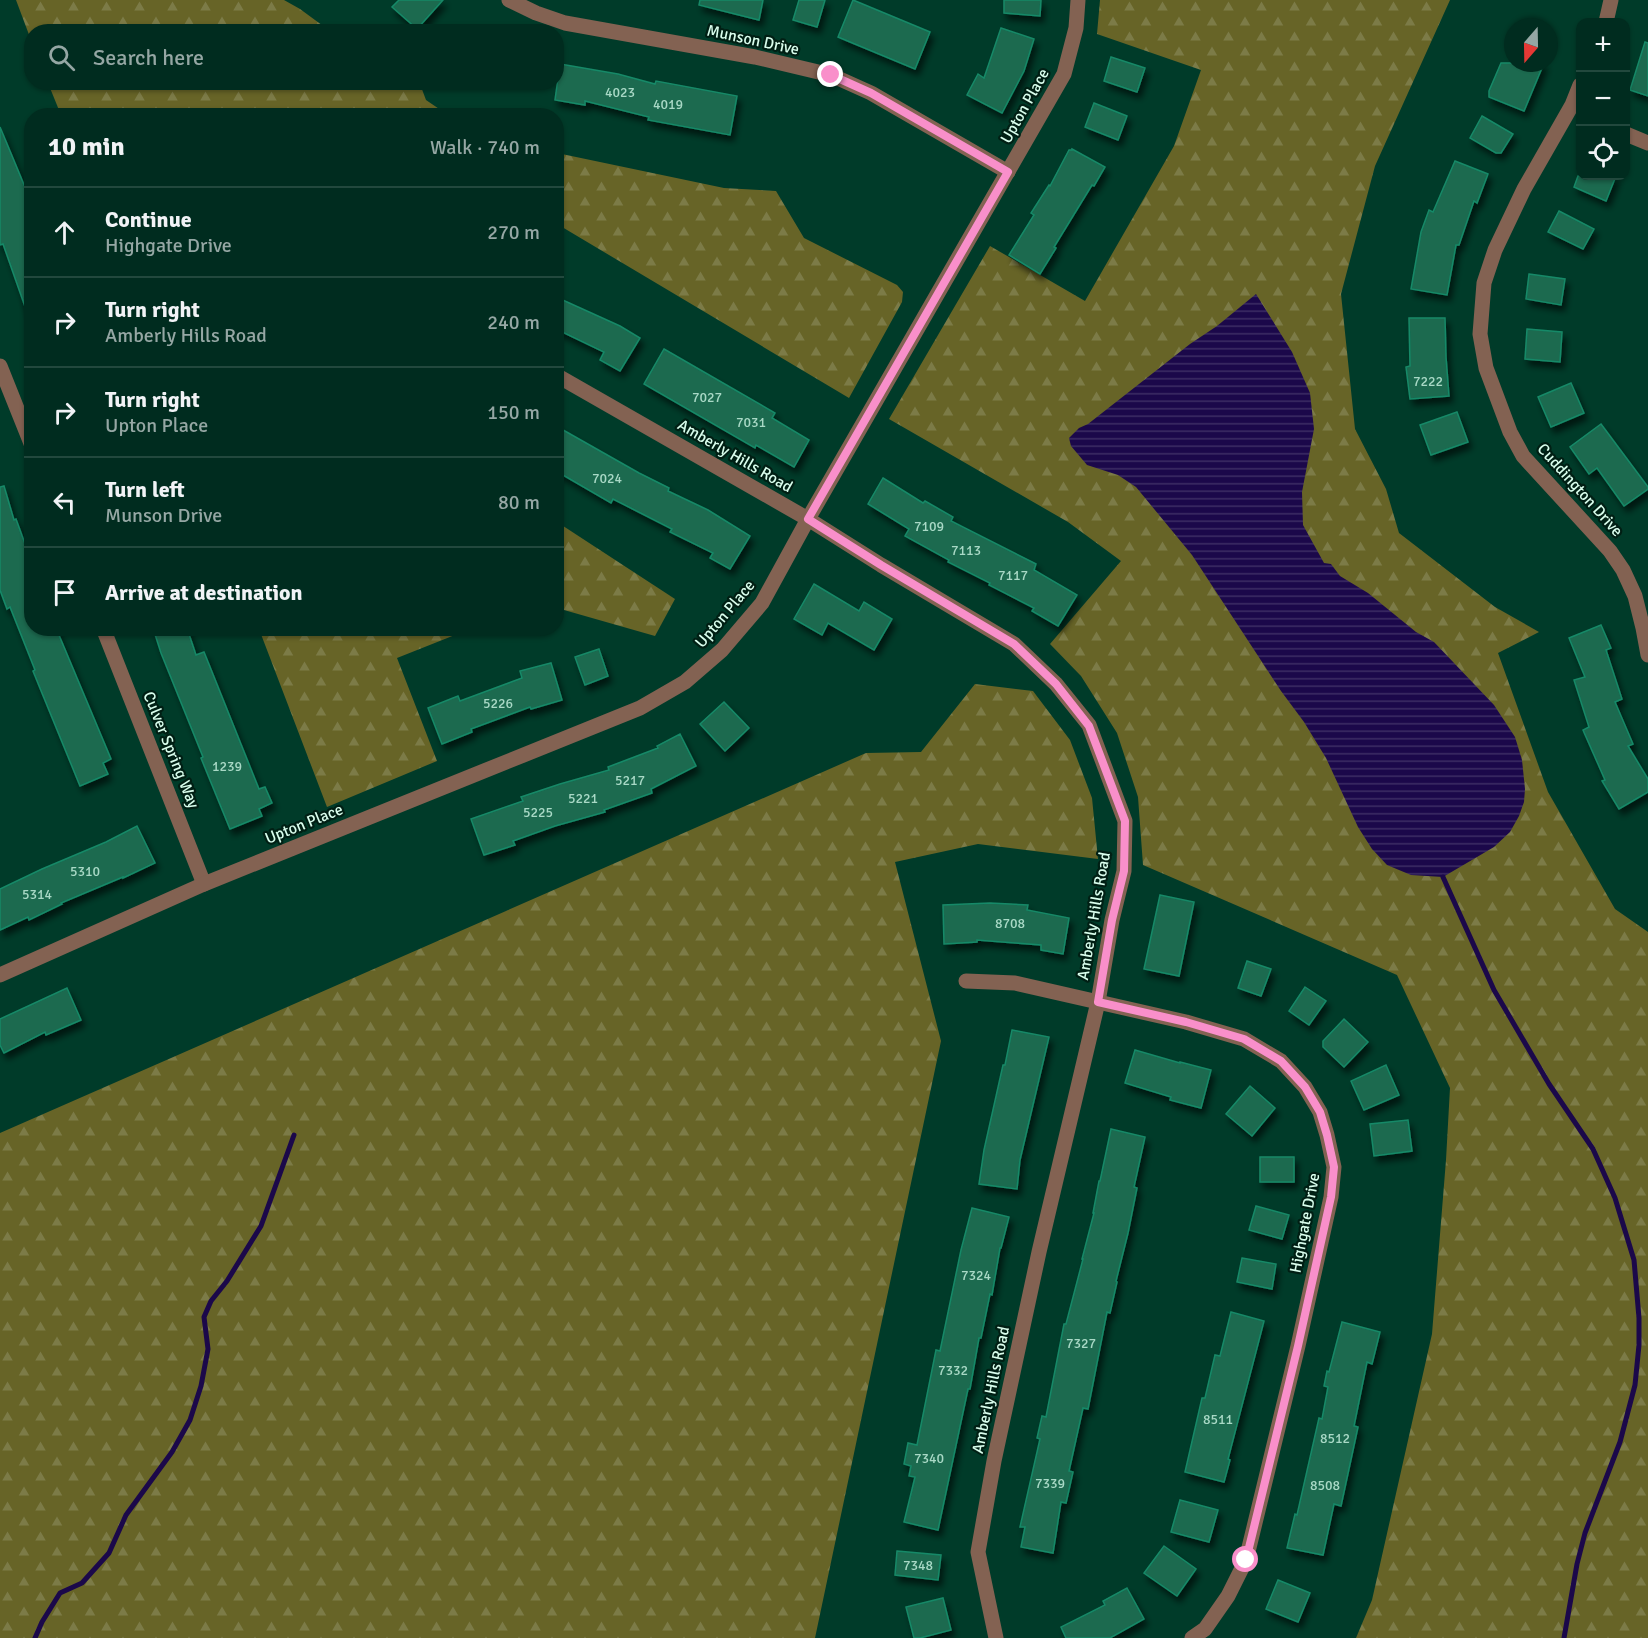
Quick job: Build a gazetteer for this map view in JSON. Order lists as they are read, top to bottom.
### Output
{
  "streets": {
    "street": [
      "Munson Drive",
      "Upton Place",
      "Amberly Hills Road",
      "Cuddington Drive",
      "Culver Spring Way",
      "Highgate Drive"
    ]
  },
  "crossings": [
    ["Munson Drive", "Upton Place"],
    ["Upton Place", "Amberly Hills Road"],
    ["Upton Place", "Culver Spring Way"],
    ["Amberly Hills Road", "Highgate Drive"]
  ],
  "house_numbers": [
    "4023",
    "4019",
    "7222",
    "7027",
    "7031",
    "7024",
    "7109",
    "7113",
    "7117",
    "5226",
    "1239",
    "5217",
    "5221",
    "5225",
    "5310",
    "5314",
    "8708",
    "7324",
    "7327",
    "7332",
    "8511",
    "8512",
    "7340",
    "7339",
    "8508",
    "7348"
  ],
  "north": "bottom",
  "page": {
    "map_buttons": ["+", "−"],
    "search": "Search here",
    "heading": ["10 min", "Walk · 740 m"],
    "list": [
      ["Continue", "Highgate Drive", "270 m"],
      ["Turn right", "Amberly Hills Road", "240 m"],
      ["Turn right", "Upton Place", "150 m"],
      ["Turn left", "Munson Drive", "80 m"],
      "Arrive at destination"
    ]
  }
}
